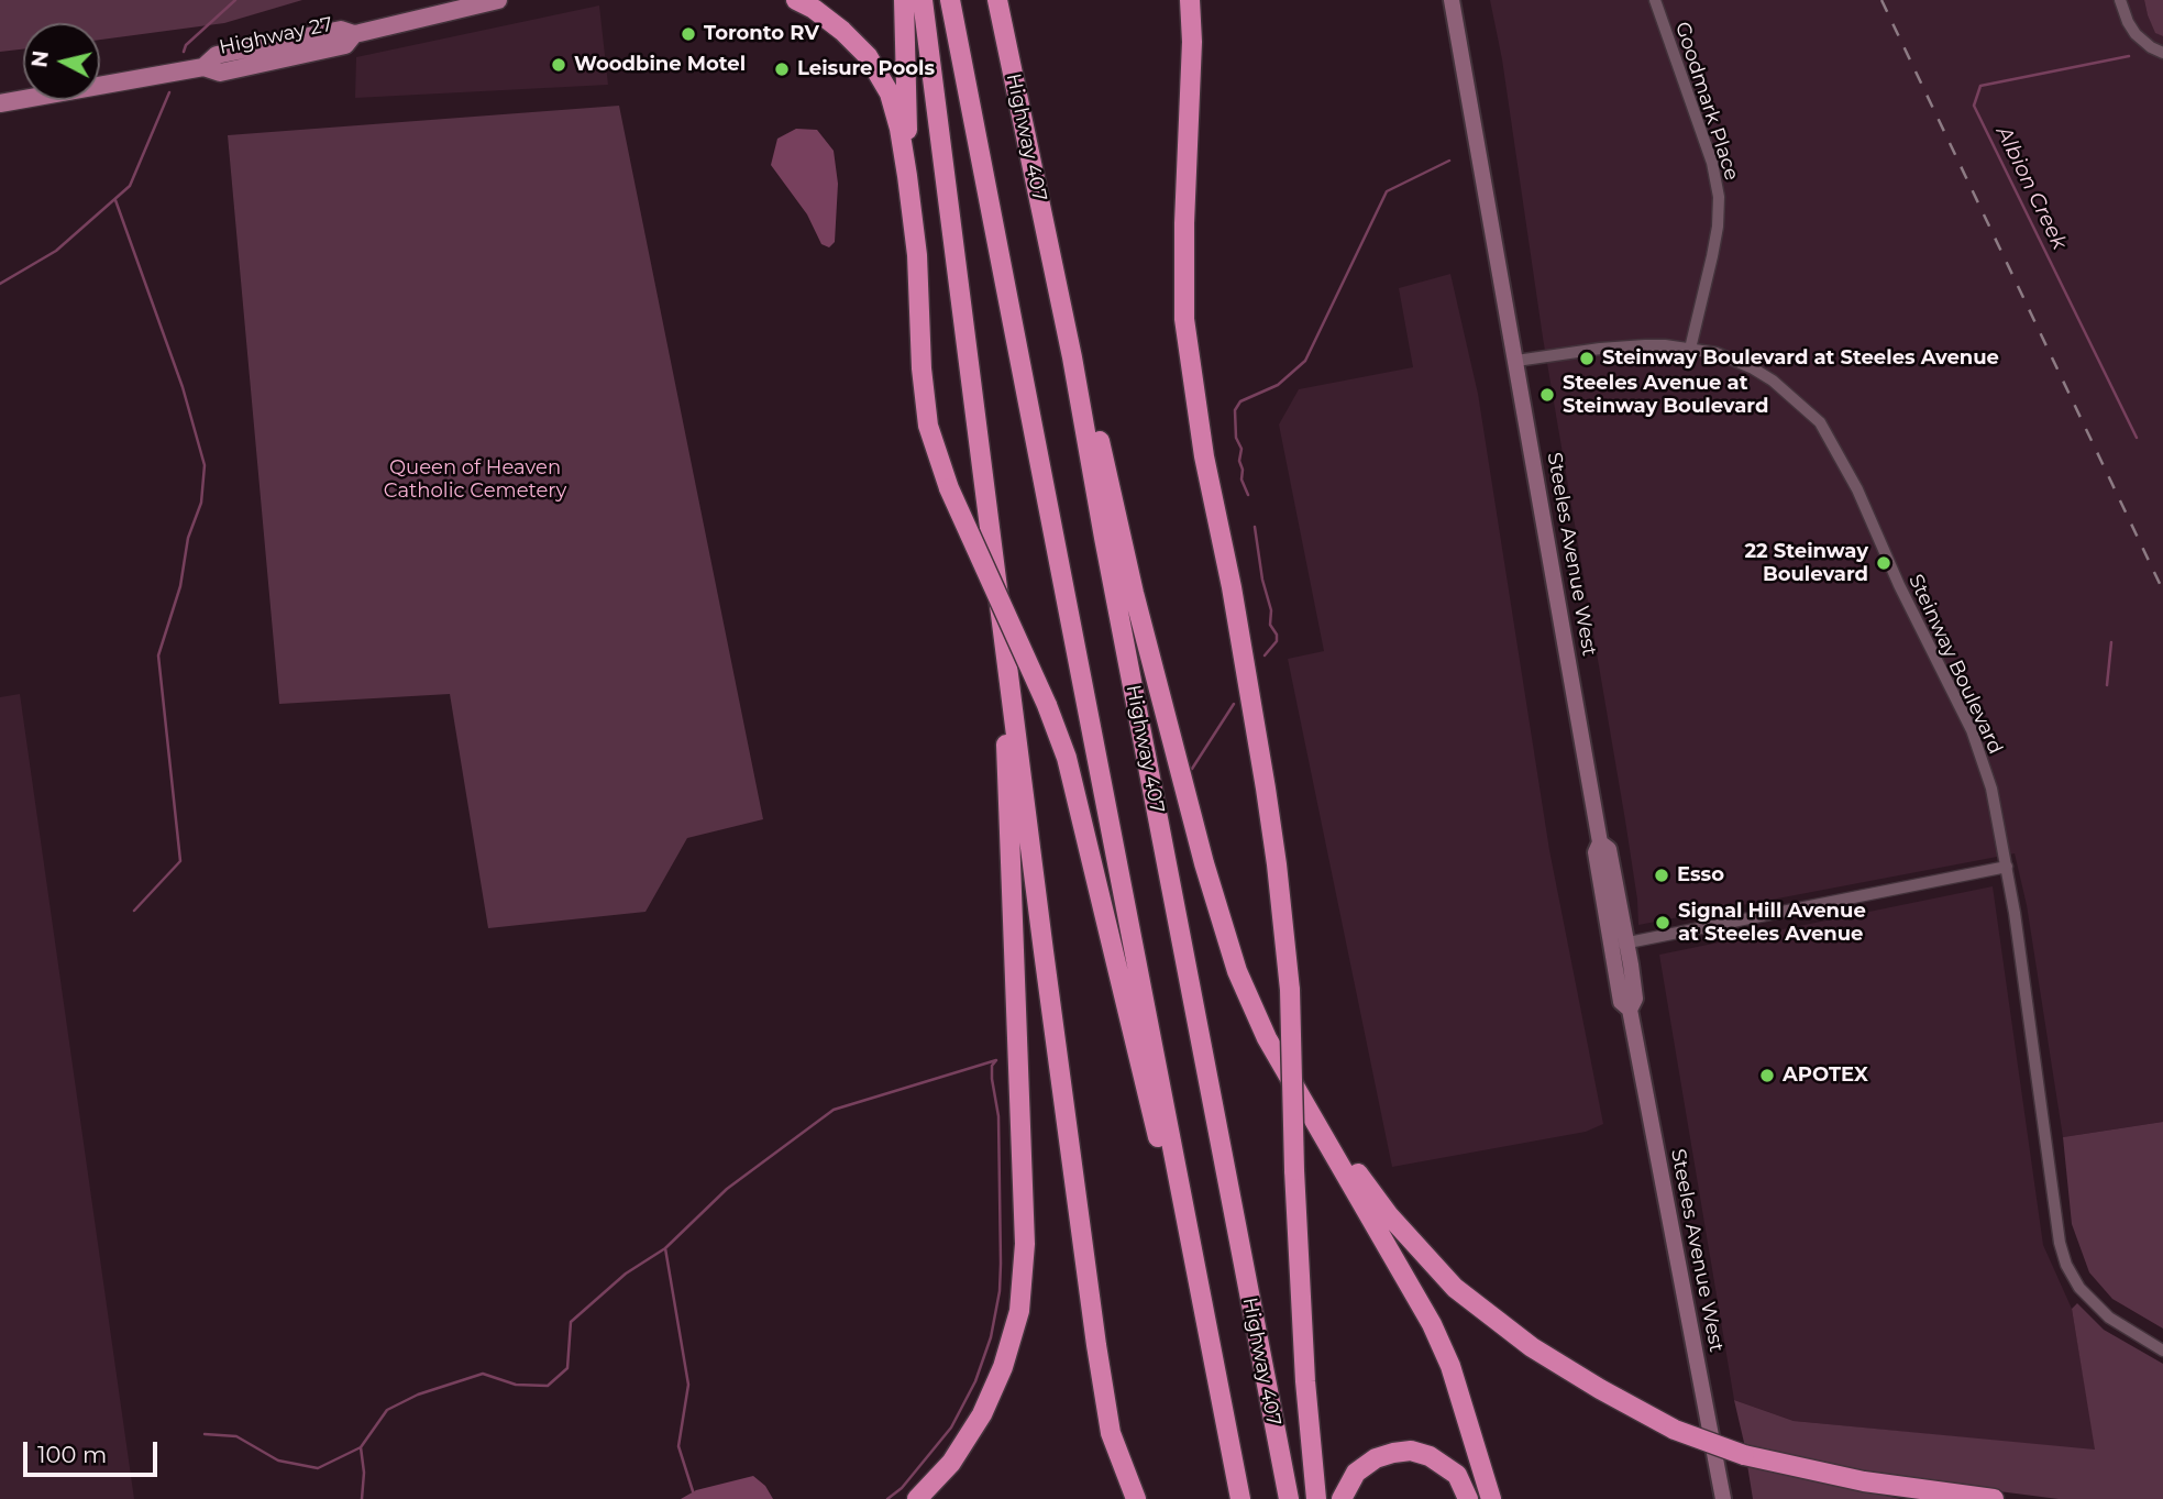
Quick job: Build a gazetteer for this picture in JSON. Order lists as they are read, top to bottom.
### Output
{
  "streets": {
    "highway": ["Highway 407"],
    "main road": ["Highway 27", "Steeles Avenue West"],
    "street": ["Goodmark Place", "Steinway Boulevard"]
  },
  "crossings": [
    ["Goodmark Place", "Steinway Boulevard"],
    ["Steeles Avenue West", "Steinway Boulevard"]
  ],
  "water": ["Albion Creek"],
  "parks": ["Queen of Heaven Catholic Cemetery"],
  "places": [
    "Toronto RV",
    "Woodbine Motel",
    "Leisure Pools",
    "Steinway Boulevard at Steeles Avenue",
    "Steeles Avenue at Steinway Boulevard",
    "22 Steinway Boulevard",
    "Esso",
    "Signal Hill Avenue at Steeles Avenue",
    "APOTEX"
  ],
  "scale_bar": "100 m",
  "north": "left"
}
